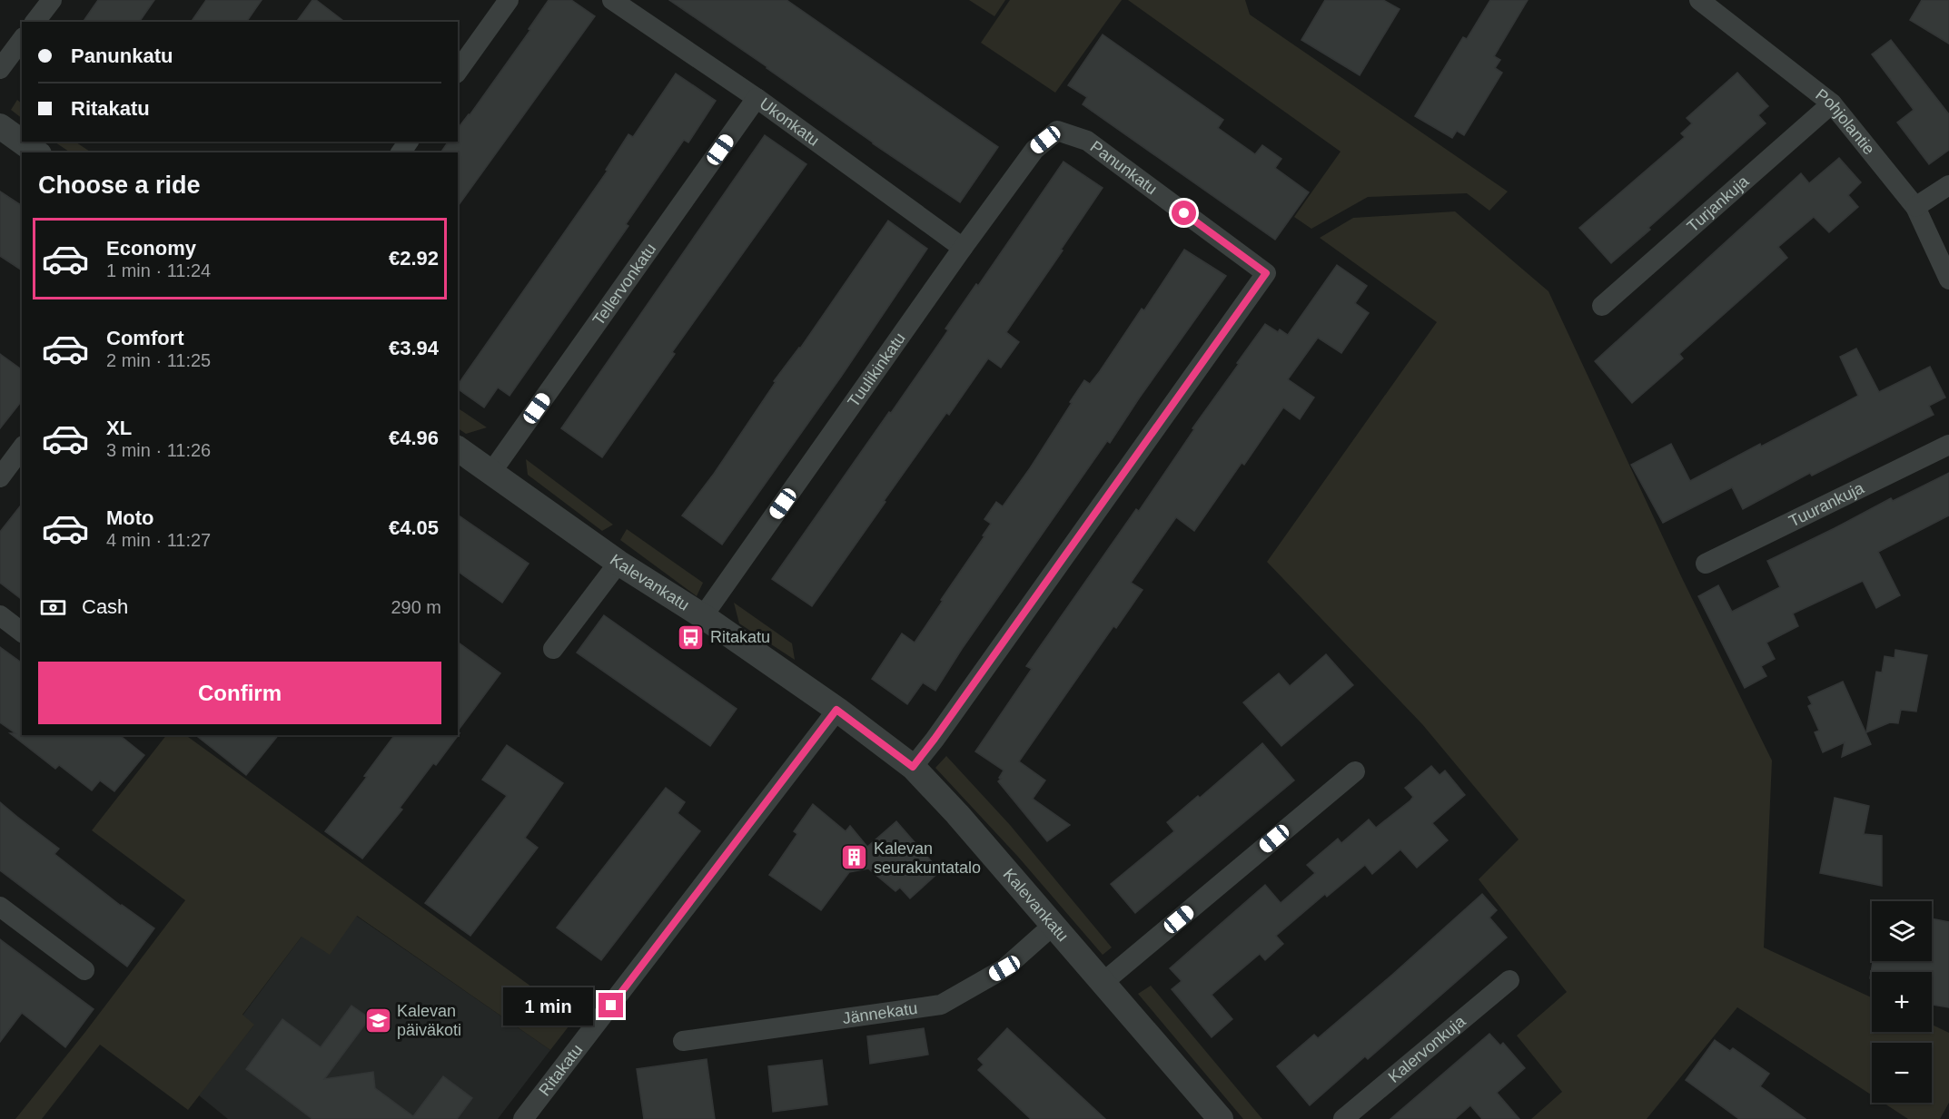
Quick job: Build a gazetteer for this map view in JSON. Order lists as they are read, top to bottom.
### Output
{
  "streets": {
    "street": [
      "Ukonkatu",
      "Pohjolantie",
      "Panunkatu",
      "Turjankuja",
      "Tellervonkatu",
      "Tuulikinkatu",
      "Tuurankuja",
      "Kalevankatu",
      "Jännekatu",
      "Kalervonkuja",
      "Ritakatu"
    ]
  },
  "crossings": [
    ["Ukonkatu", "Tellervonkatu"],
    ["Ukonkatu", "Tuulikinkatu"],
    ["Pohjolantie", "Turjankuja"],
    ["Panunkatu", "Tuulikinkatu"],
    ["Panunkatu", "Kalevankatu"],
    ["Tellervonkatu", "Kalevankatu"],
    ["Tuulikinkatu", "Kalevankatu"],
    ["Kalevankatu", "Jännekatu"],
    ["Kalevankatu", "Ritakatu"]
  ],
  "places": {
    "bus stop": ["Ritakatu"],
    "building": ["Kalevan seurakuntatalo"],
    "school or university": ["Kalevan päiväkoti"]
  },
  "page": {
    "banner": ["Panunkatu", "Ritakatu"],
    "heading": "Choose a ride",
    "list": [
      {
        "name": "Economy",
        "note": "1 min · 11:24",
        "value": "€2.92"
      },
      {
        "name": "Comfort",
        "note": "2 min · 11:25",
        "value": "€3.94"
      },
      {
        "name": "XL",
        "note": "3 min · 11:26",
        "value": "€4.96"
      },
      {
        "name": "Moto",
        "note": "4 min · 11:27",
        "value": "€4.05"
      }
    ],
    "pay": ["Cash", "290 m"],
    "buttons": "Confirm",
    "map_buttons": ["+", "−"],
    "bubble": "1 min"
  }
}
